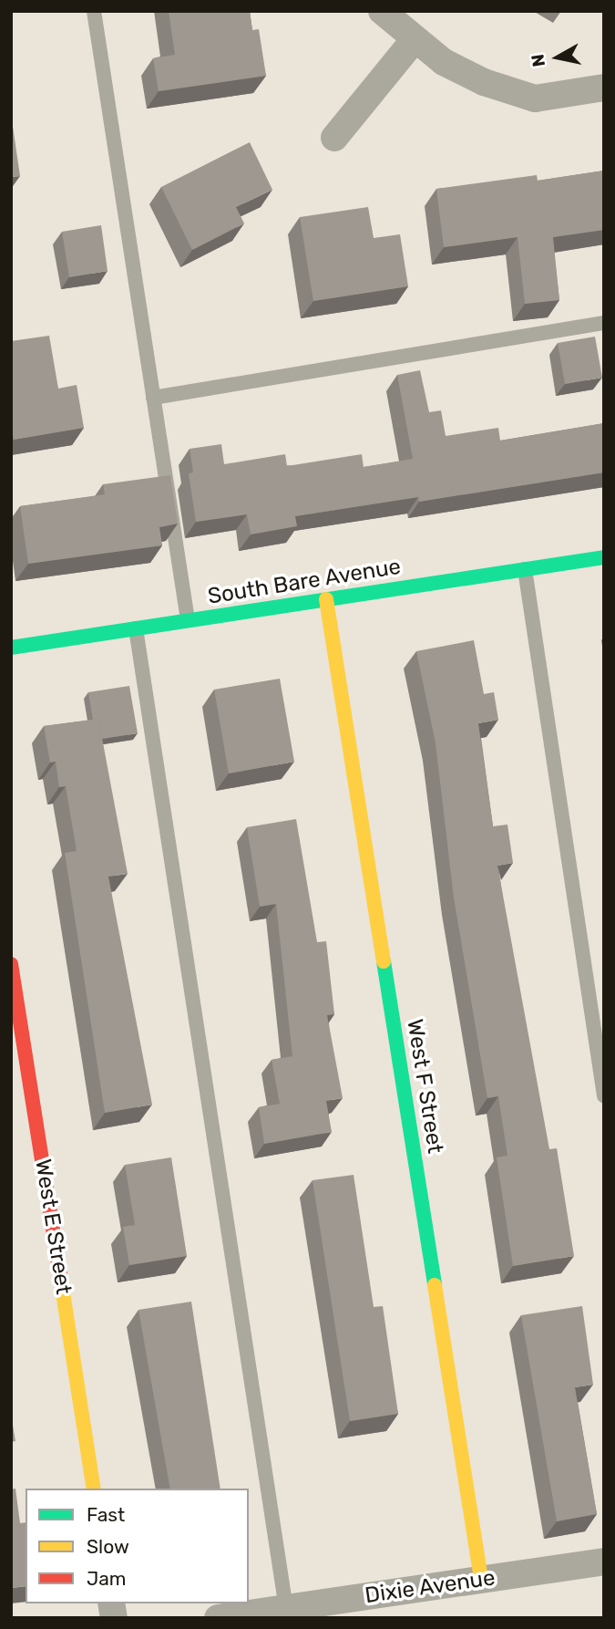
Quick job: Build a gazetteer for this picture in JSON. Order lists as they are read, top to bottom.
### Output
{
  "streets": {
    "street": [
      "South Bare Avenue",
      "West F Street",
      "West E Street",
      "Dixie Avenue"
    ]
  },
  "crossings": [
    ["South Bare Avenue", "West F Street"],
    ["West F Street", "Dixie Avenue"]
  ],
  "legend": ["Fast", "Slow", "Jam"],
  "north": "left"
}
